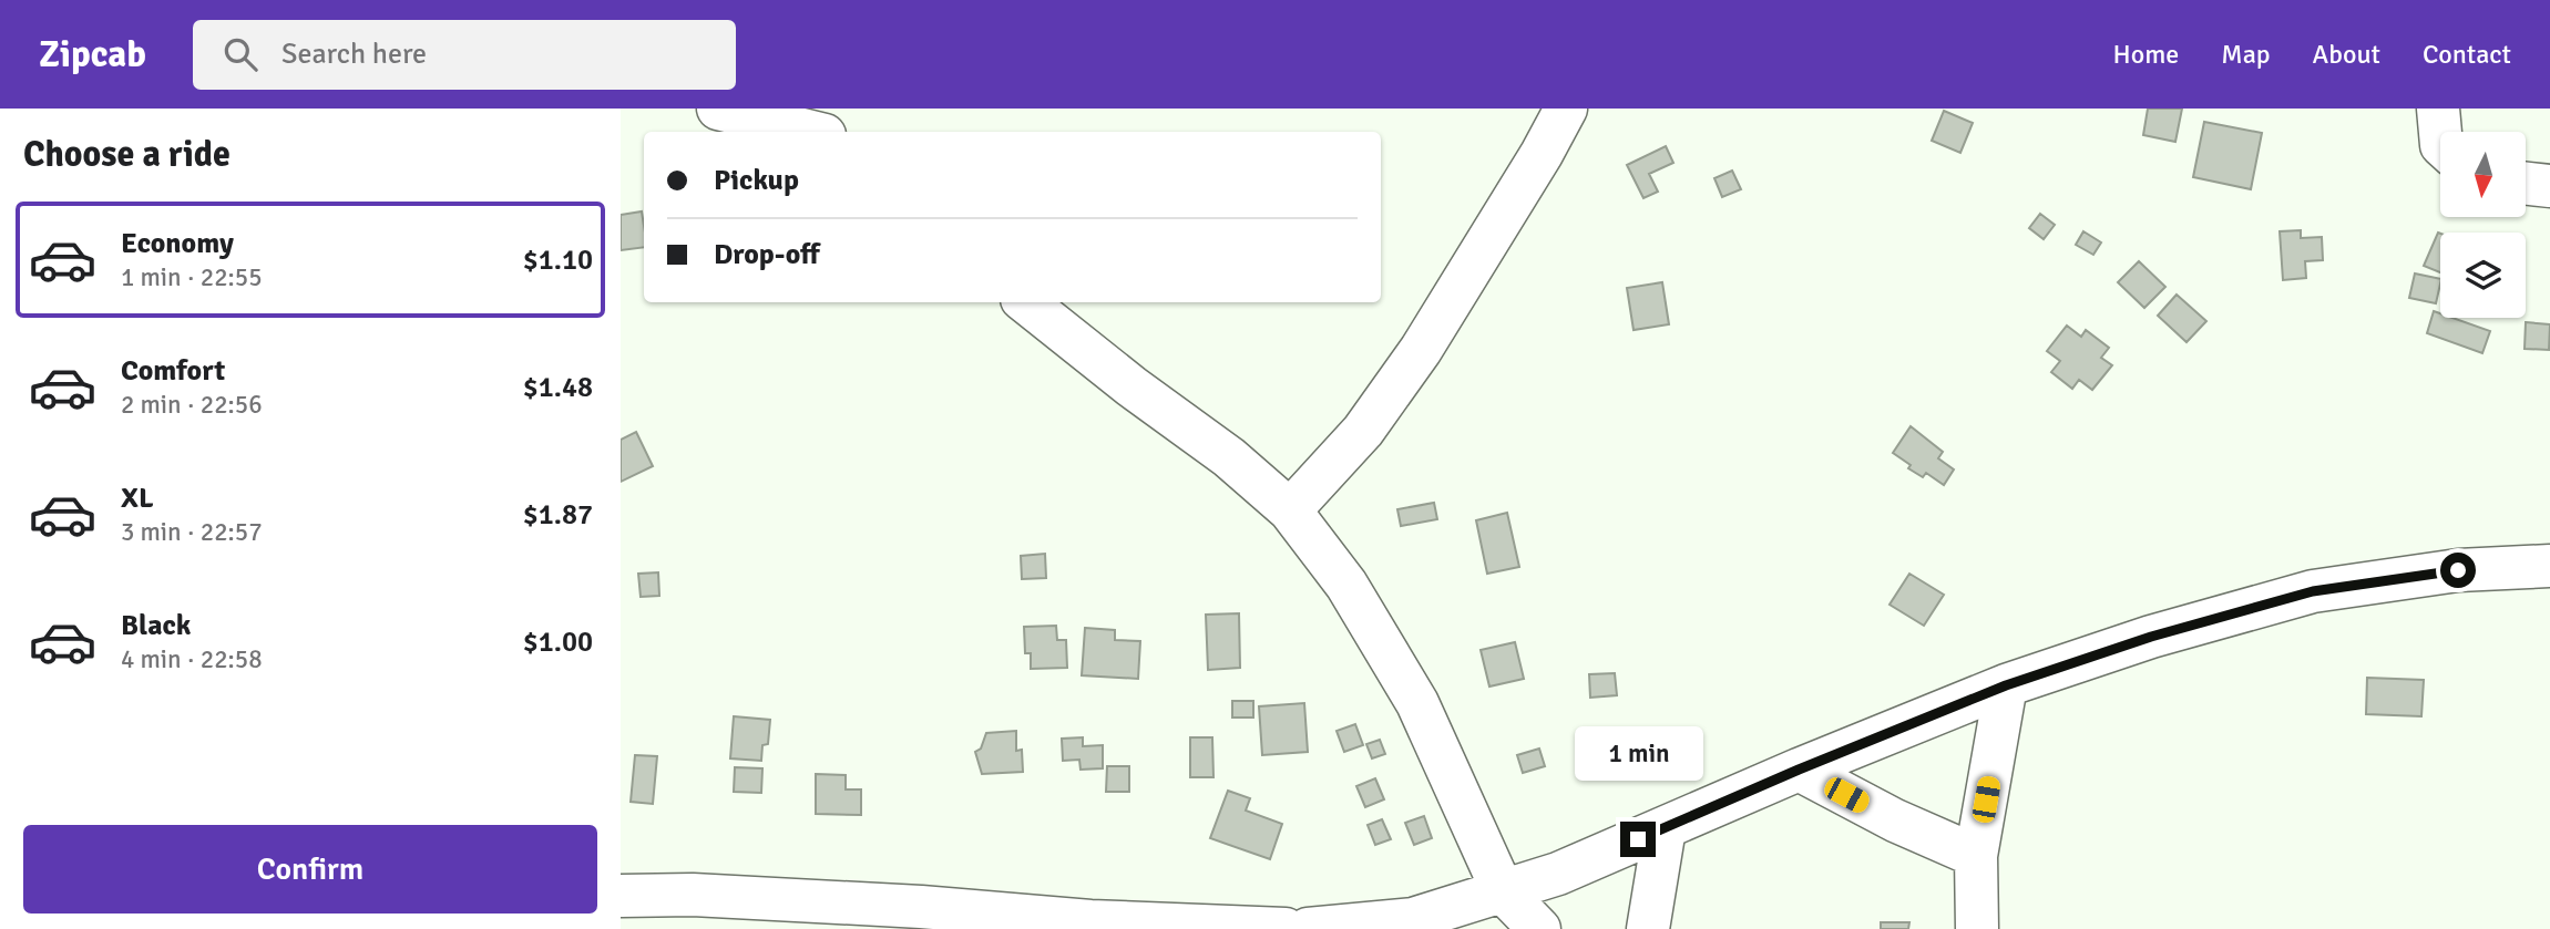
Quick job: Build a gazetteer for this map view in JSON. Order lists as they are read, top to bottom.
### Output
{
  "north": "bottom",
  "page": {
    "header": "Zipcab",
    "search": "Search here",
    "nav": [
      "Home",
      "Map",
      "About",
      "Contact"
    ],
    "heading": "Choose a ride",
    "banner": ["Pickup", "Drop-off"],
    "list": [
      {
        "name": "Economy",
        "note": "1 min · 22:55",
        "value": "$1.10"
      },
      {
        "name": "Comfort",
        "note": "2 min · 22:56",
        "value": "$1.48"
      },
      {
        "name": "XL",
        "note": "3 min · 22:57",
        "value": "$1.87"
      },
      {
        "name": "Black",
        "note": "4 min · 22:58",
        "value": "$1.00"
      }
    ],
    "bubble": "1 min",
    "buttons": "Confirm"
  }
}
